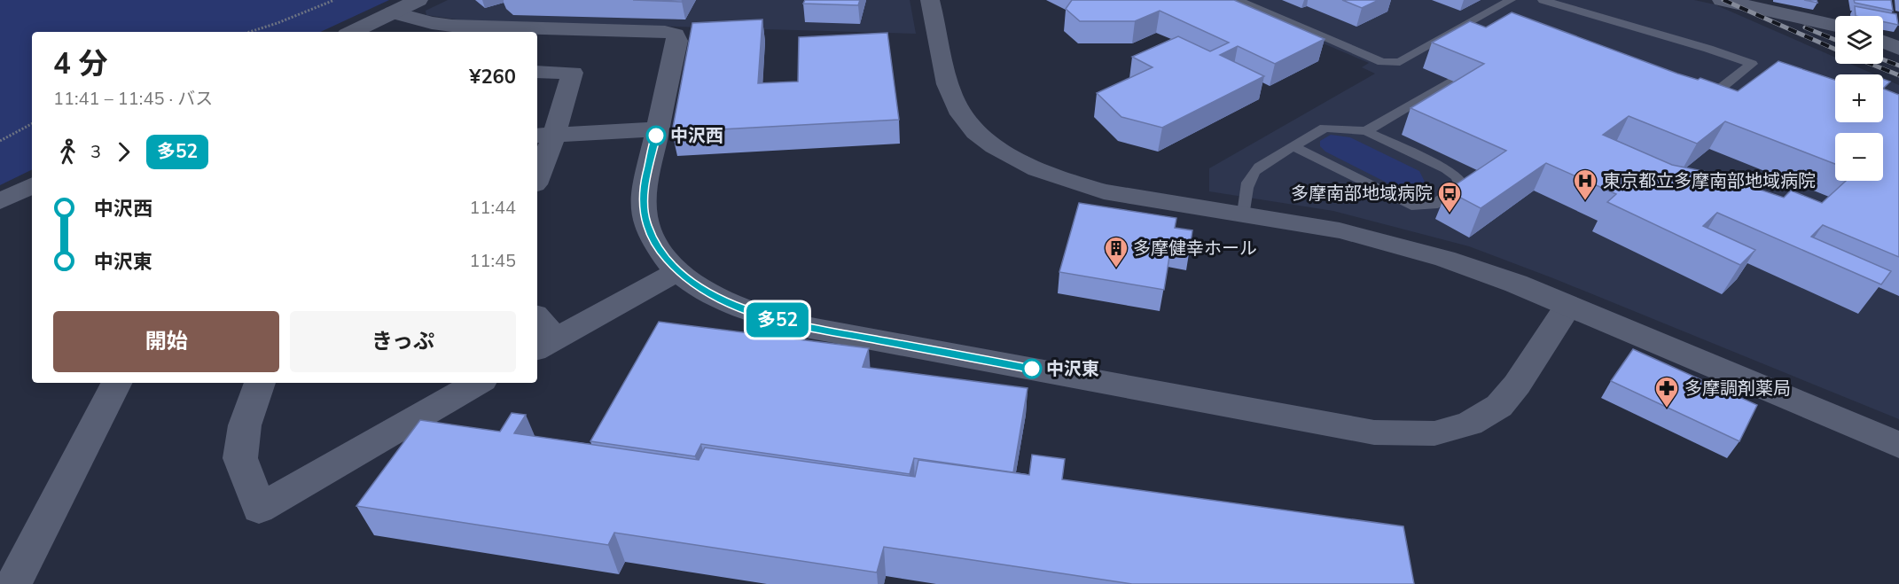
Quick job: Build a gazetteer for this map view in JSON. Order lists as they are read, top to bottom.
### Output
{
  "places": {
    "other": ["中沢西", "中沢東"],
    "hospital": ["東京都立多摩南部地域病院"],
    "bus stop": ["多摩南部地域病院"],
    "building": ["多摩健幸ホール"],
    "pharmacy": ["多摩調剤薬局"]
  },
  "lines": ["bus line 多52"],
  "page": {
    "on_map": "多52",
    "map_buttons": ["+", "−"],
    "heading": ["4 分", "11:41 – 11:45 · バス", "¥260"],
    "legs": ["3", "多52"],
    "list": [
      {
        "name": "中沢西",
        "value": "11:44"
      },
      {
        "name": "中沢東",
        "value": "11:45"
      }
    ],
    "buttons": ["開始", "きっぷ"]
  }
}
